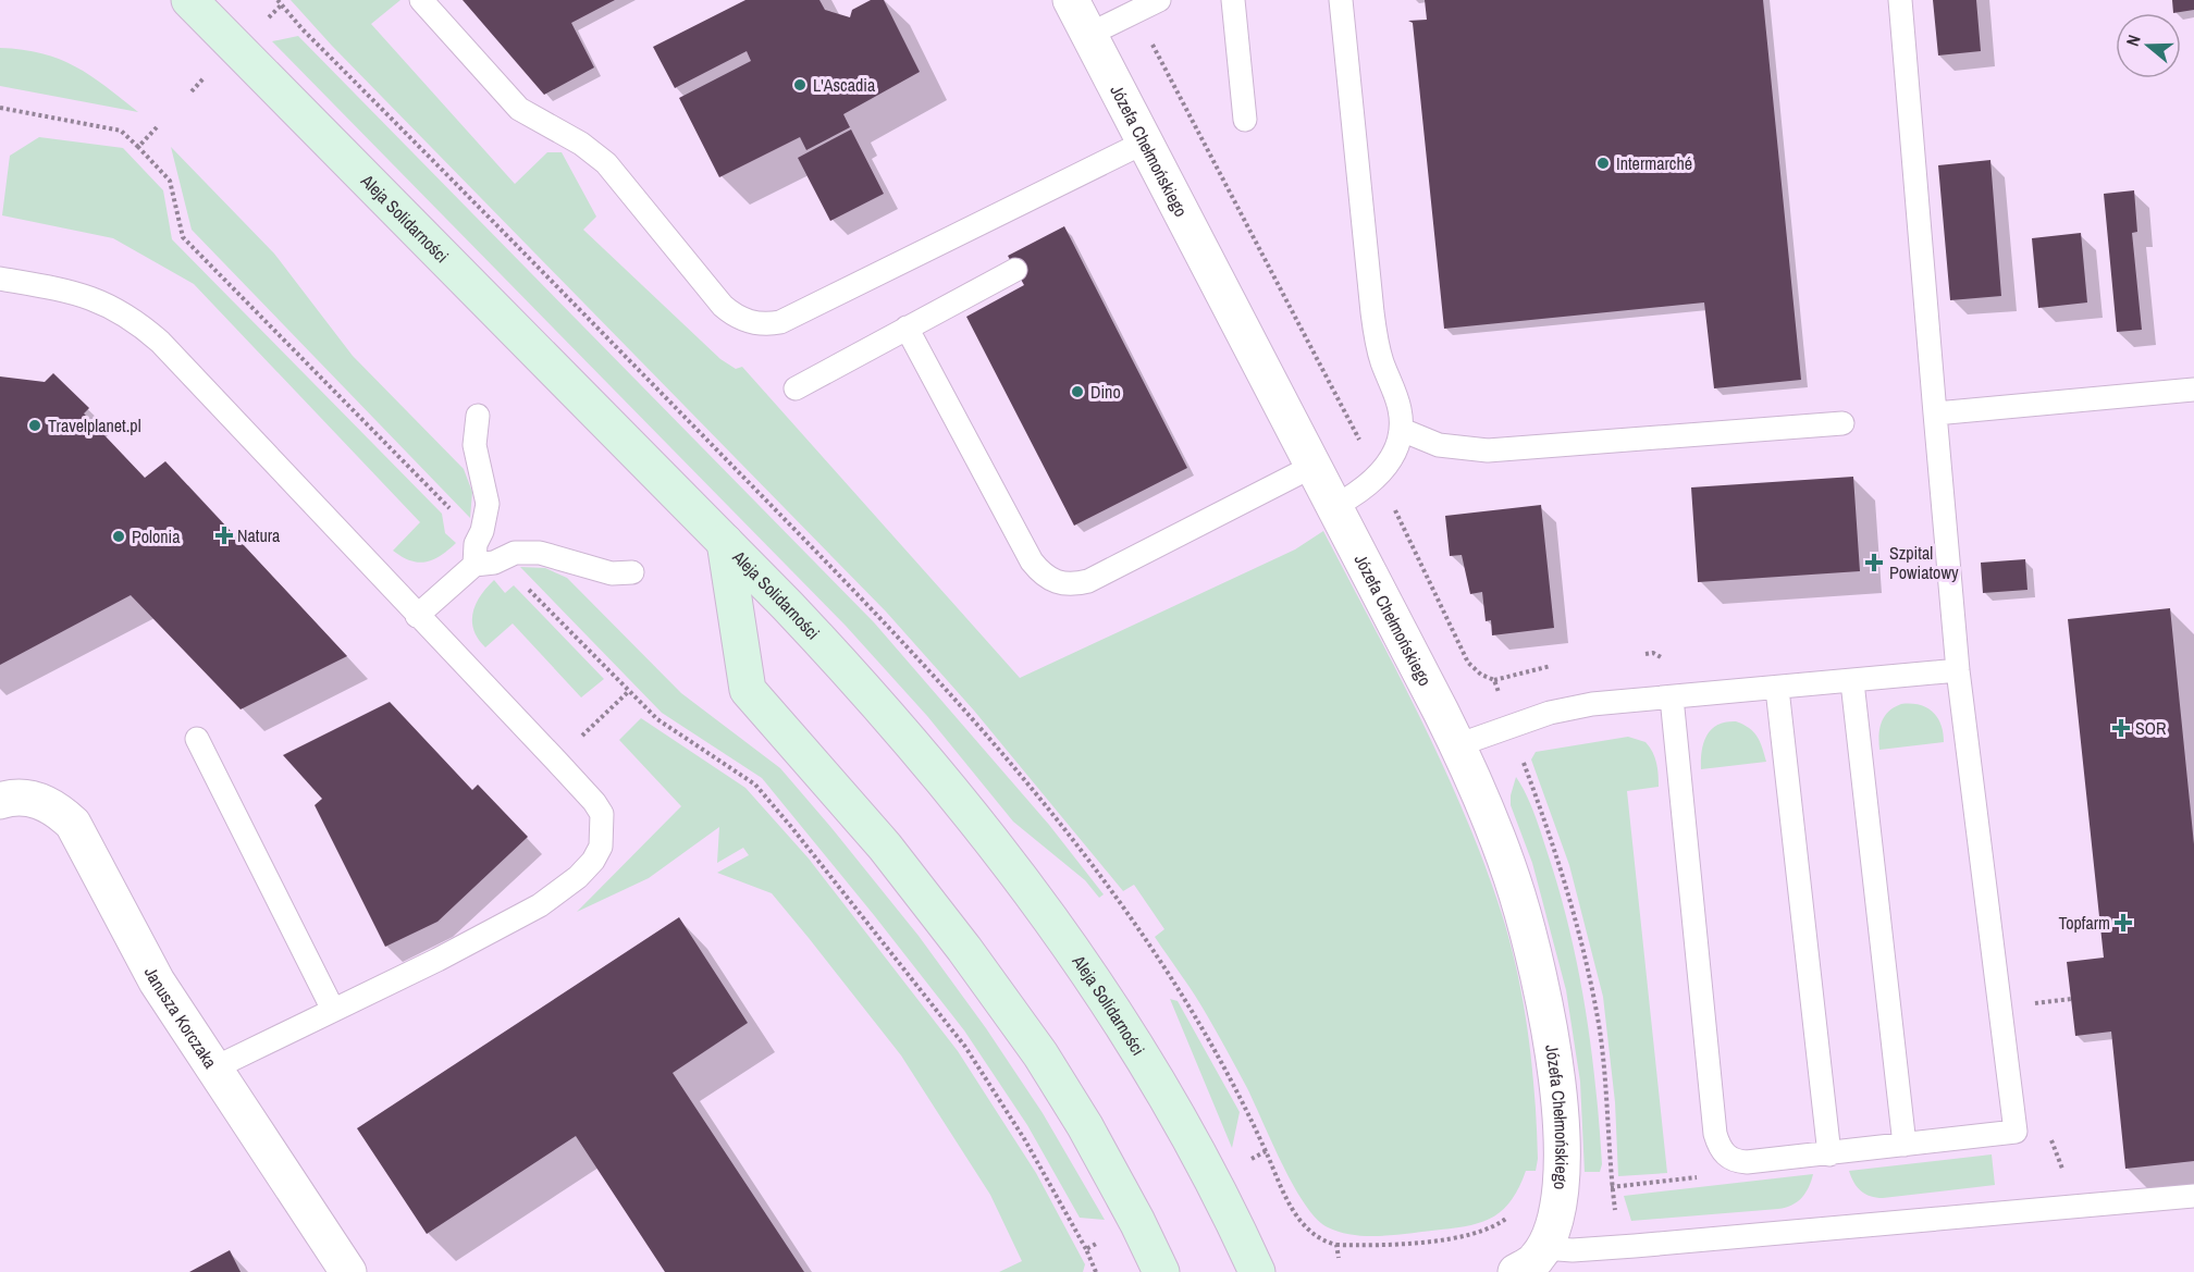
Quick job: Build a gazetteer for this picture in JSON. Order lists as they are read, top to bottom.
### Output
{
  "streets": {
    "main road": ["Aleja Solidarności"],
    "street": ["Józefa Chełmońskiego", "Janusza Korczaka"]
  },
  "places": {
    "other": [
      "L'Ascadia",
      "Intermarché",
      "Dino",
      "Travelplanet.pl",
      "Polonia"
    ],
    "health": [
      "Natura",
      "Szpital Powiatowy",
      "SOR",
      "Topfarm"
    ]
  },
  "north": "left"
}
